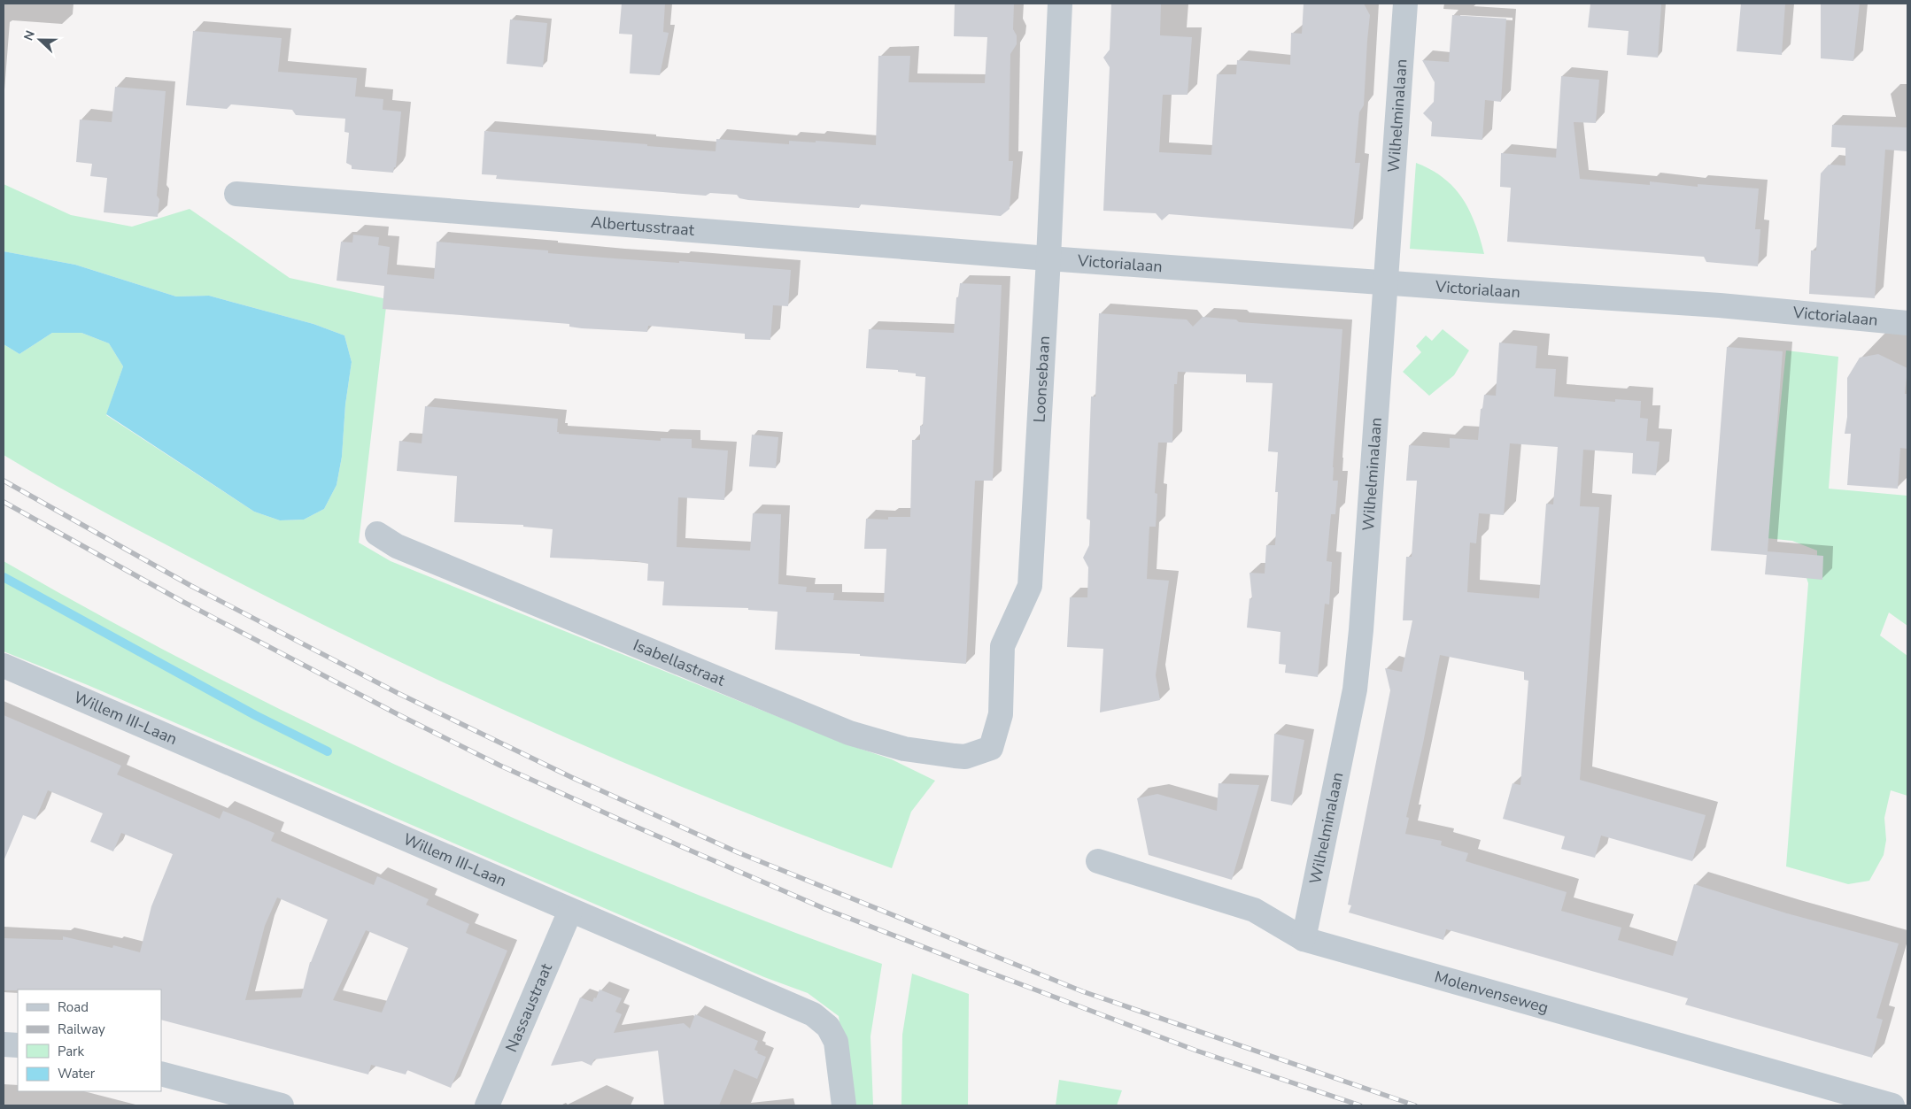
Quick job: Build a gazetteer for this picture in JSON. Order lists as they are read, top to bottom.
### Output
{
  "streets": {
    "street": [
      "Wilhelminalaan",
      "Albertusstraat",
      "Victorialaan",
      "Loonsebaan",
      "Isabellastraat",
      "Willem III-Laan",
      "Molenvenseweg",
      "Nassaustraat"
    ]
  },
  "crossings": [
    ["Wilhelminalaan", "Victorialaan"],
    ["Wilhelminalaan", "Molenvenseweg"],
    ["Albertusstraat", "Victorialaan"],
    ["Albertusstraat", "Loonsebaan"],
    ["Victorialaan", "Loonsebaan"],
    ["Loonsebaan", "Isabellastraat"],
    ["Willem III-Laan", "Nassaustraat"]
  ],
  "legend": [
    "Road",
    "Railway",
    "Park",
    "Water"
  ],
  "north": "left"
}
